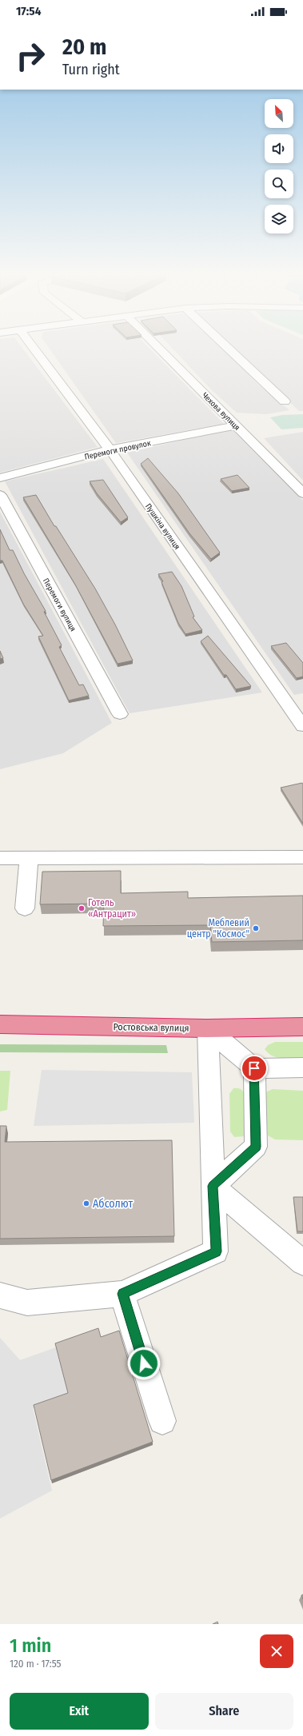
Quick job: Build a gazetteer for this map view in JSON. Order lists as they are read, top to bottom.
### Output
{
  "streets": {
    "highway": ["Ростовська вулиця"],
    "street": [
      "Чехова вулиця",
      "Перемоги провулок",
      "Пушкіна вулиця",
      "Перемоги вулиця"
    ]
  },
  "crossings": [
    ["Чехова вулиця", "Перемоги провулок"],
    ["Перемоги провулок", "Пушкіна вулиця"]
  ],
  "places": ["Готель «Антрацит»", "Меблевий центр \"Космос\"", "Абсолют"],
  "north": "top left",
  "page": {
    "status": "17:54",
    "turn": ["20 m", "Turn right"],
    "heading": ["1 min", "120 m · 17:55"],
    "buttons": ["Exit", "Share"]
  }
}
